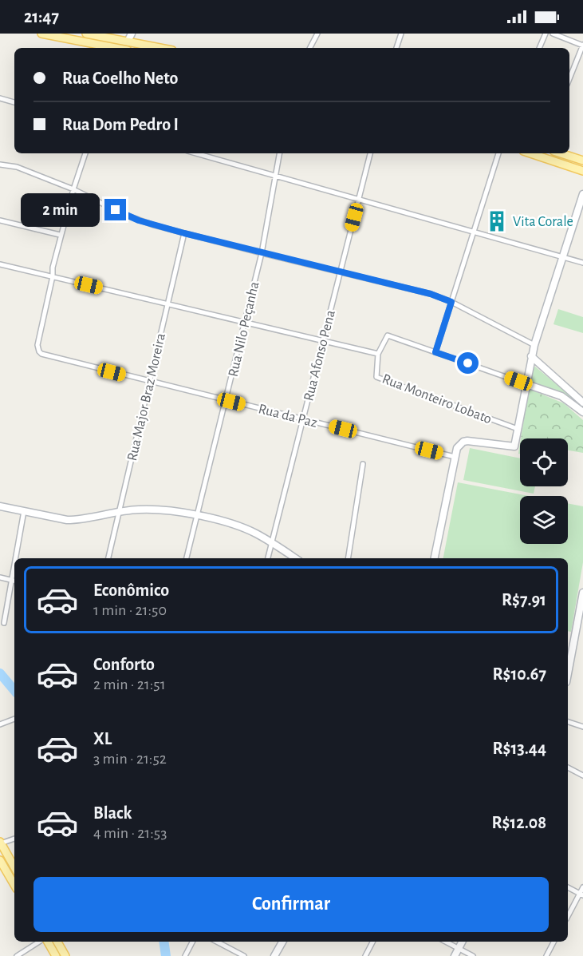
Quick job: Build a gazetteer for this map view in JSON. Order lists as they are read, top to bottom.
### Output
{
  "streets": {
    "street": [
      "Rua Nilo Peçanha",
      "Rua Afonso Pena",
      "Rua Major Braz Moreira",
      "Rua Monteiro Lobato",
      "Rua da Paz"
    ]
  },
  "crossings": [
    ["Rua Nilo Peçanha", "Rua da Paz"],
    ["Rua Afonso Pena", "Rua da Paz"],
    ["Rua Major Braz Moreira", "Rua da Paz"]
  ],
  "places": {
    "building": ["Vita Corale"]
  },
  "page": {
    "status": "21:47",
    "banner": ["Rua Coelho Neto", "Rua Dom Pedro I"],
    "bubble": "2 min",
    "list": [
      {
        "name": "Econômico",
        "note": "1 min · 21:50",
        "value": "R$7.91"
      },
      {
        "name": "Conforto",
        "note": "2 min · 21:51",
        "value": "R$10.67"
      },
      {
        "name": "XL",
        "note": "3 min · 21:52",
        "value": "R$13.44"
      },
      {
        "name": "Black",
        "note": "4 min · 21:53",
        "value": "R$12.08"
      }
    ],
    "buttons": "Confirmar"
  }
}
